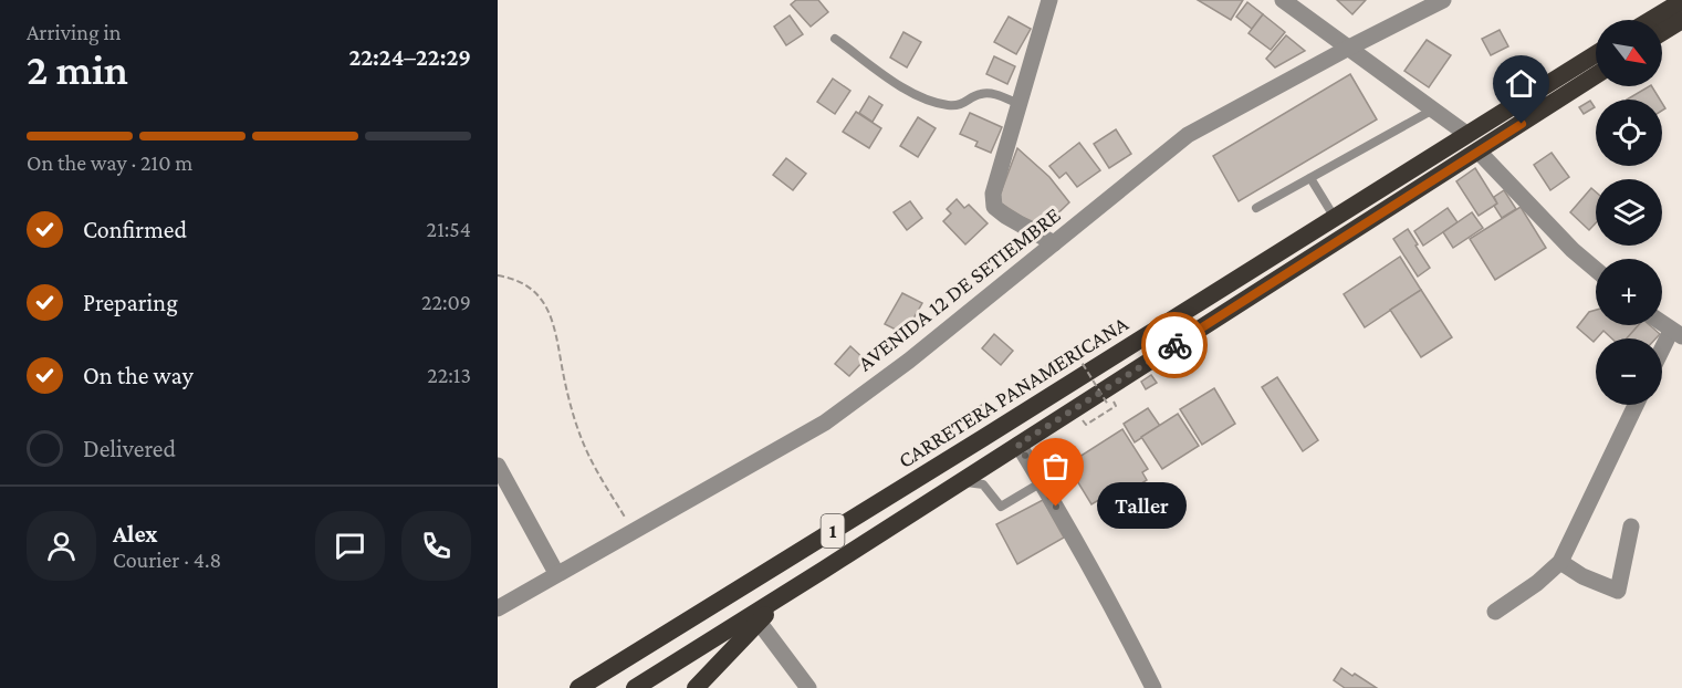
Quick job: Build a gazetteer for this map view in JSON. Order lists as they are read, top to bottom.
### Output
{
  "streets": {
    "highway": ["CARRETERA PANAMERICANA", "1"],
    "street": ["AVENIDA 12 DE SETIEMBRE"]
  },
  "places": ["Taller"],
  "north": "bottom right",
  "page": {
    "heading": ["2 min", "Arriving in", "22:24–22:29"],
    "panel": ["Alex", "Courier · 4.8"],
    "map_buttons": ["+", "−"],
    "bar": "On the way · 210 m",
    "list": [
      ["Confirmed", "21:54"],
      ["Preparing", "22:09"],
      ["On the way", "22:13"],
      "Delivered"
    ],
    "bubble": "Taller"
  }
}
